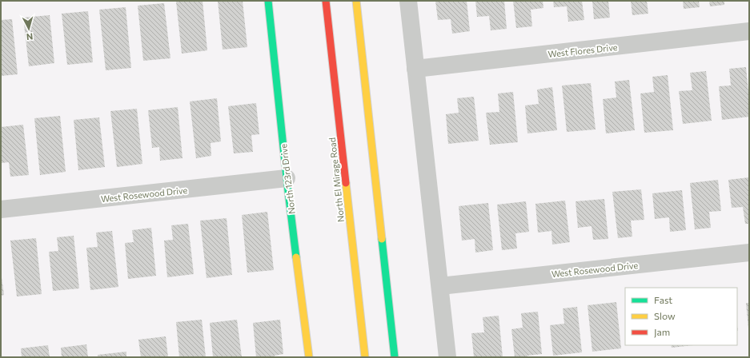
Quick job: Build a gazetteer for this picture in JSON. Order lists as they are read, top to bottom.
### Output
{
  "streets": {
    "main road": ["North 123rd Drive", "North El Mirage Road"],
    "street": ["West Flores Drive", "West Rosewood Drive"]
  },
  "crossings": [
    ["North 123rd Drive", "West Rosewood Drive"]
  ],
  "legend": ["Fast", "Slow", "Jam"],
  "north": "bottom"
}
